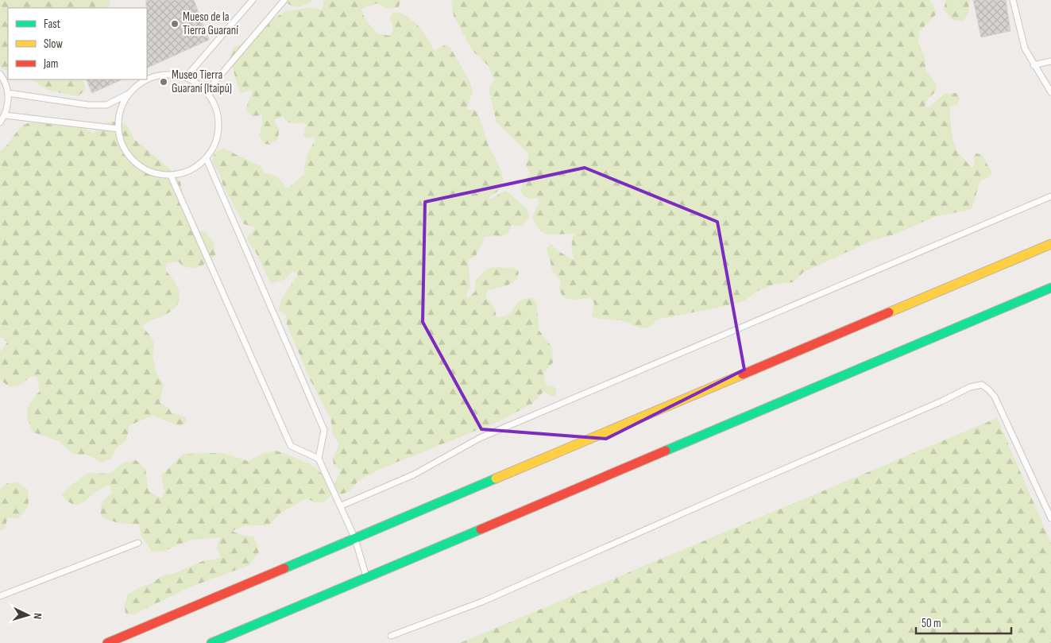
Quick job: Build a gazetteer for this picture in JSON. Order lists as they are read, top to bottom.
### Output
{
  "places": ["Mueso de la Tierra Guaraní", "Museo Tierra Guaraní (Itaipú)"],
  "legend": ["Fast", "Slow", "Jam"],
  "scale_bar": "50 m",
  "north": "right"
}
